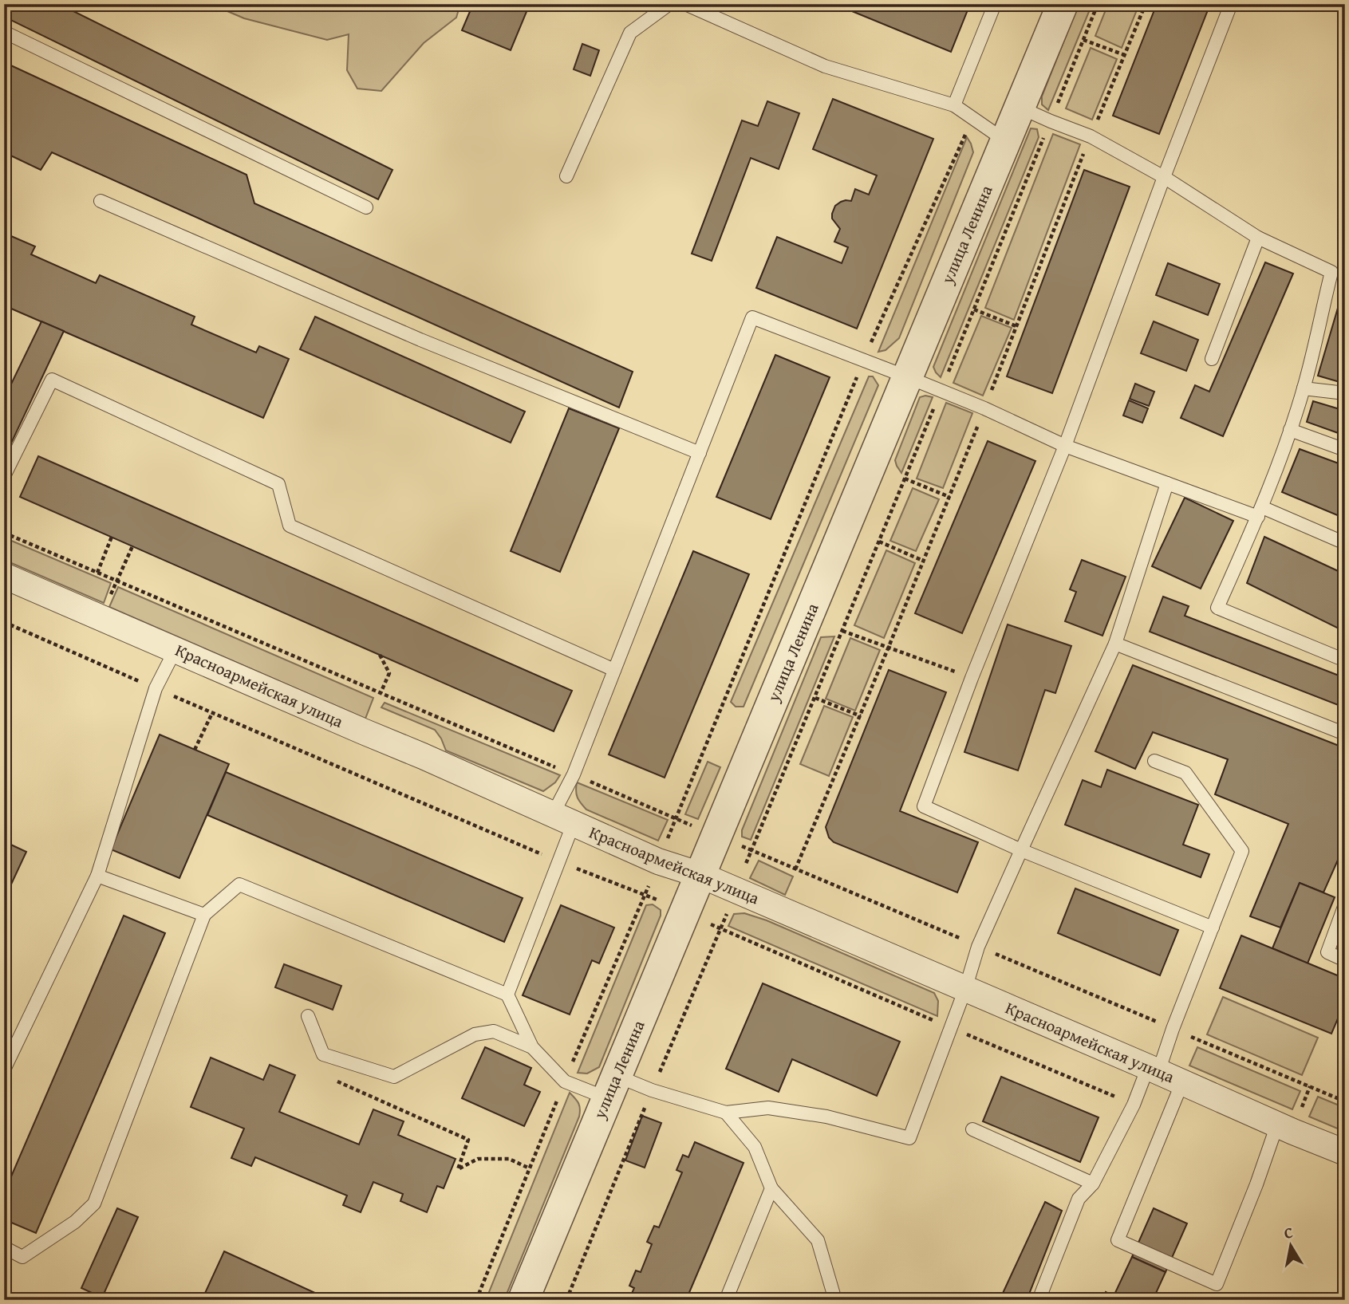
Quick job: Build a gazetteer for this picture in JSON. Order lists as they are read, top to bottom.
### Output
{
  "streets": {
    "street": ["улица Ленина", "Красноармейская улица"]
  },
  "crossings": [
    ["улица Ленина", "Красноармейская улица"]
  ],
  "north": "top"
}
